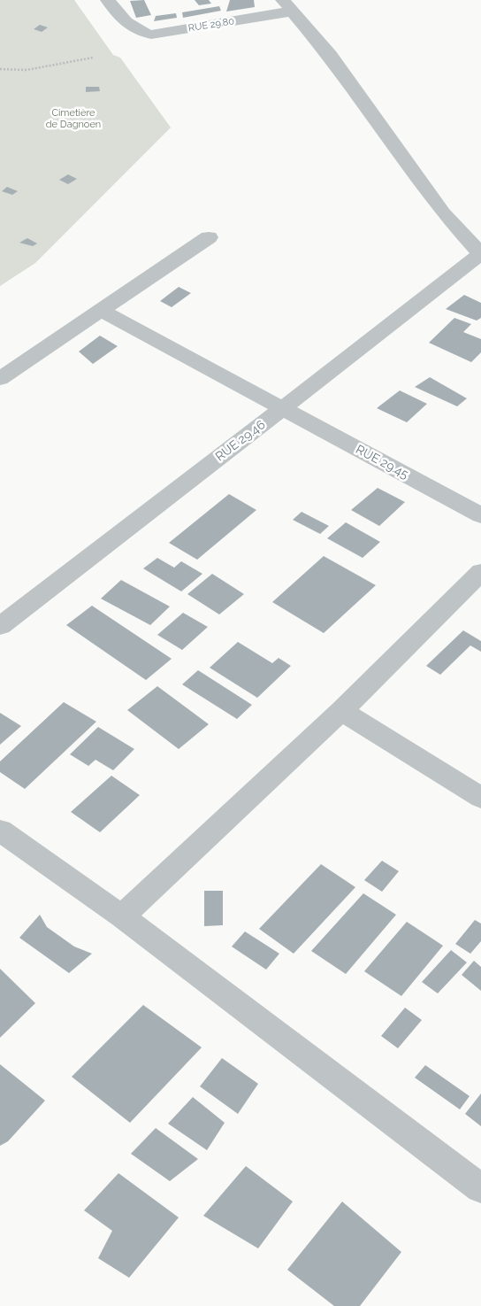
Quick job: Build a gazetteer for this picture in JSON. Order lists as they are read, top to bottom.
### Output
{
  "streets": {
    "street": ["RUE 29.80", "RUE 29.46", "RUE 29.45"]
  },
  "crossings": [
    ["RUE 29.46", "RUE 29.45"]
  ],
  "parks": ["Cimetière de Dagnoen"]
}
